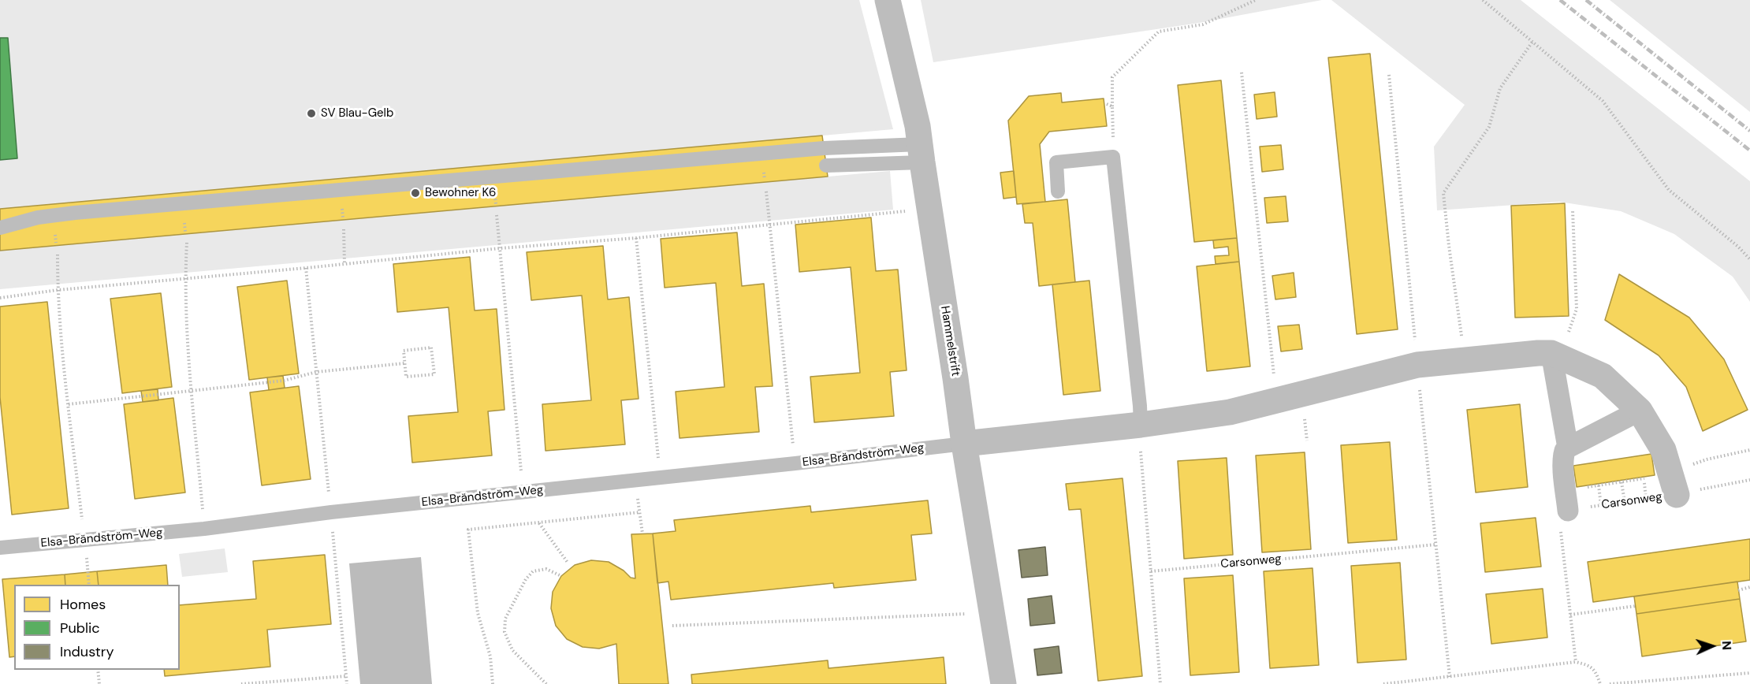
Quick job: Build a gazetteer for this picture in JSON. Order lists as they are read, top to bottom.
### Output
{
  "streets": {
    "street": ["Hammelstrift"],
    "lane": ["Elsa-Brändström-Weg"],
    "path": ["Carsonweg"]
  },
  "crossings": [
    ["Hammelstrift", "Elsa-Brändström-Weg"]
  ],
  "places": ["SV Blau-Gelb", "Bewohner K6"],
  "legend": ["Homes", "Public", "Industry"],
  "north": "right"
}
